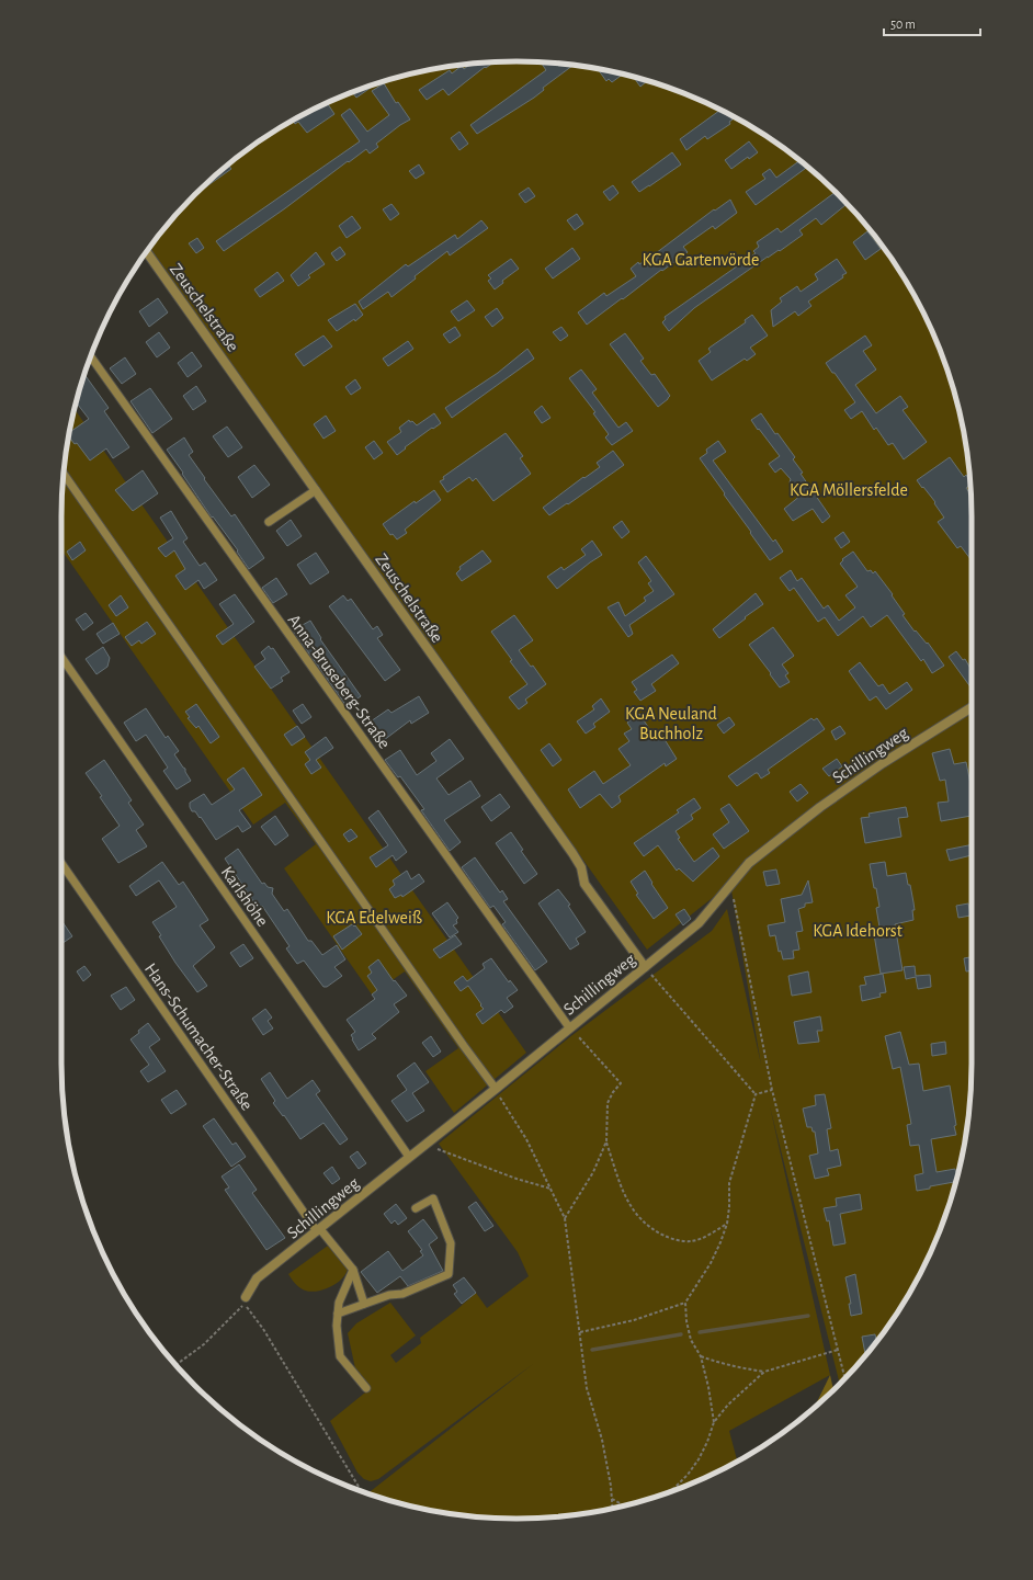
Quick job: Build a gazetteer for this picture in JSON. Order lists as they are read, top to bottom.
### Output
{
  "streets": {
    "street": ["Zeuschelstraße", "Schillingweg"],
    "lane": ["Anna-Bruseberg-Straße", "Karlshöhe", "Hans-Schumacher-Straße"]
  },
  "crossings": [
    ["Zeuschelstraße", "Schillingweg"],
    ["Anna-Bruseberg-Straße", "Schillingweg"],
    ["Schillingweg", "Karlshöhe"],
    ["Schillingweg", "Hans-Schumacher-Straße"]
  ],
  "parks": [
    "KGA Gartenvörde",
    "KGA Möllersfelde",
    "KGA Neuland Buchholz",
    "KGA Edelweiß",
    "KGA Idehorst"
  ],
  "scale_bar": "50 m"
}
